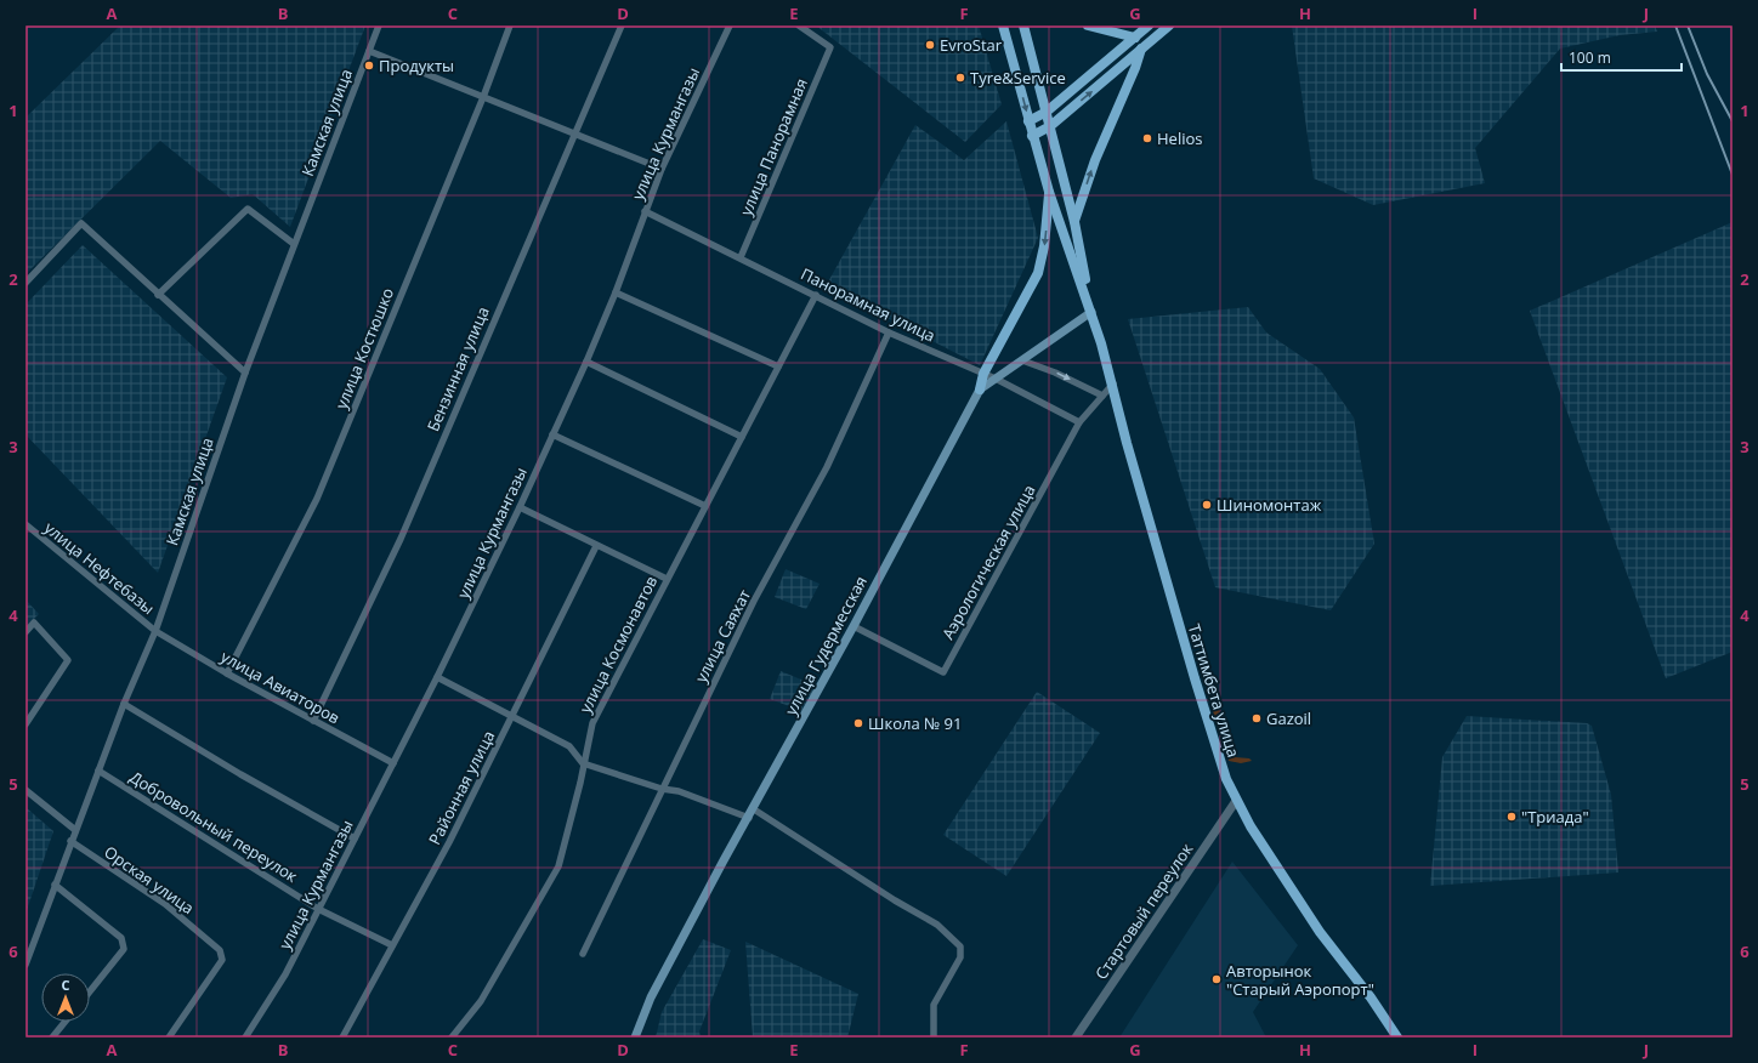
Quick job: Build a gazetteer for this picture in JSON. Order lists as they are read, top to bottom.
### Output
{
  "streets": {
    "main road": ["улица Гудермесская", "Таттимбета улица"],
    "street": [
      "Камская улица",
      "улица Курмангазы",
      "улица Панорамная",
      "Панорамная улица",
      "улица Костюшко",
      "Бензинная улица",
      "Аэрологическая улица",
      "улица Нефтебазы",
      "улица Саяхат",
      "улица Космонавтов",
      "улица Авиаторов",
      "Районная улица",
      "Добровольный переулок",
      "Орская улица",
      "Стартовый переулок"
    ]
  },
  "crossings": [
    ["Камская улица", "улица Нефтебазы"],
    ["Камская улица", "улица Авиаторов"],
    ["Камская улица", "Добровольный переулок"],
    ["Камская улица", "Орская улица"],
    ["улица Курмангазы", "Панорамная улица"],
    ["улица Курмангазы", "улица Авиаторов"],
    ["улица Курмангазы", "Добровольный переулок"],
    ["улица Панорамная", "Панорамная улица"],
    ["Панорамная улица", "Аэрологическая улица"],
    ["Панорамная улица", "улица Саяхат"],
    ["Панорамная улица", "улица Космонавтов"],
    ["Панорамная улица", "улица Гудермесская"],
    ["улица Костюшко", "улица Авиаторов"],
    ["Бензинная улица", "улица Авиаторов"],
    ["Аэрологическая улица", "улица Гудермесская"],
    ["Аэрологическая улица", "Таттимбета улица"],
    ["улица Нефтебазы", "улица Авиаторов"],
    ["улица Гудермесская", "Таттимбета улица"],
    ["Таттимбета улица", "Стартовый переулок"],
    ["Районная улица", "Добровольный переулок"]
  ],
  "places": [
    "EvroStar",
    "Продукты",
    "Tyre&Service",
    "Helios",
    "Шиномонтаж",
    "Gazoil",
    "Школа № 91",
    "\"Триада\"",
    "Авторынок \"Старый Аэропорт\""
  ],
  "scale_bar": "100 m",
  "north": "top",
  "grid": {
    "columns": [
      "A",
      "B",
      "C",
      "D",
      "E",
      "F",
      "G",
      "H",
      "I",
      "J"
    ],
    "rows": [
      "1",
      "2",
      "3",
      "4",
      "5",
      "6"
    ]
  }
}
